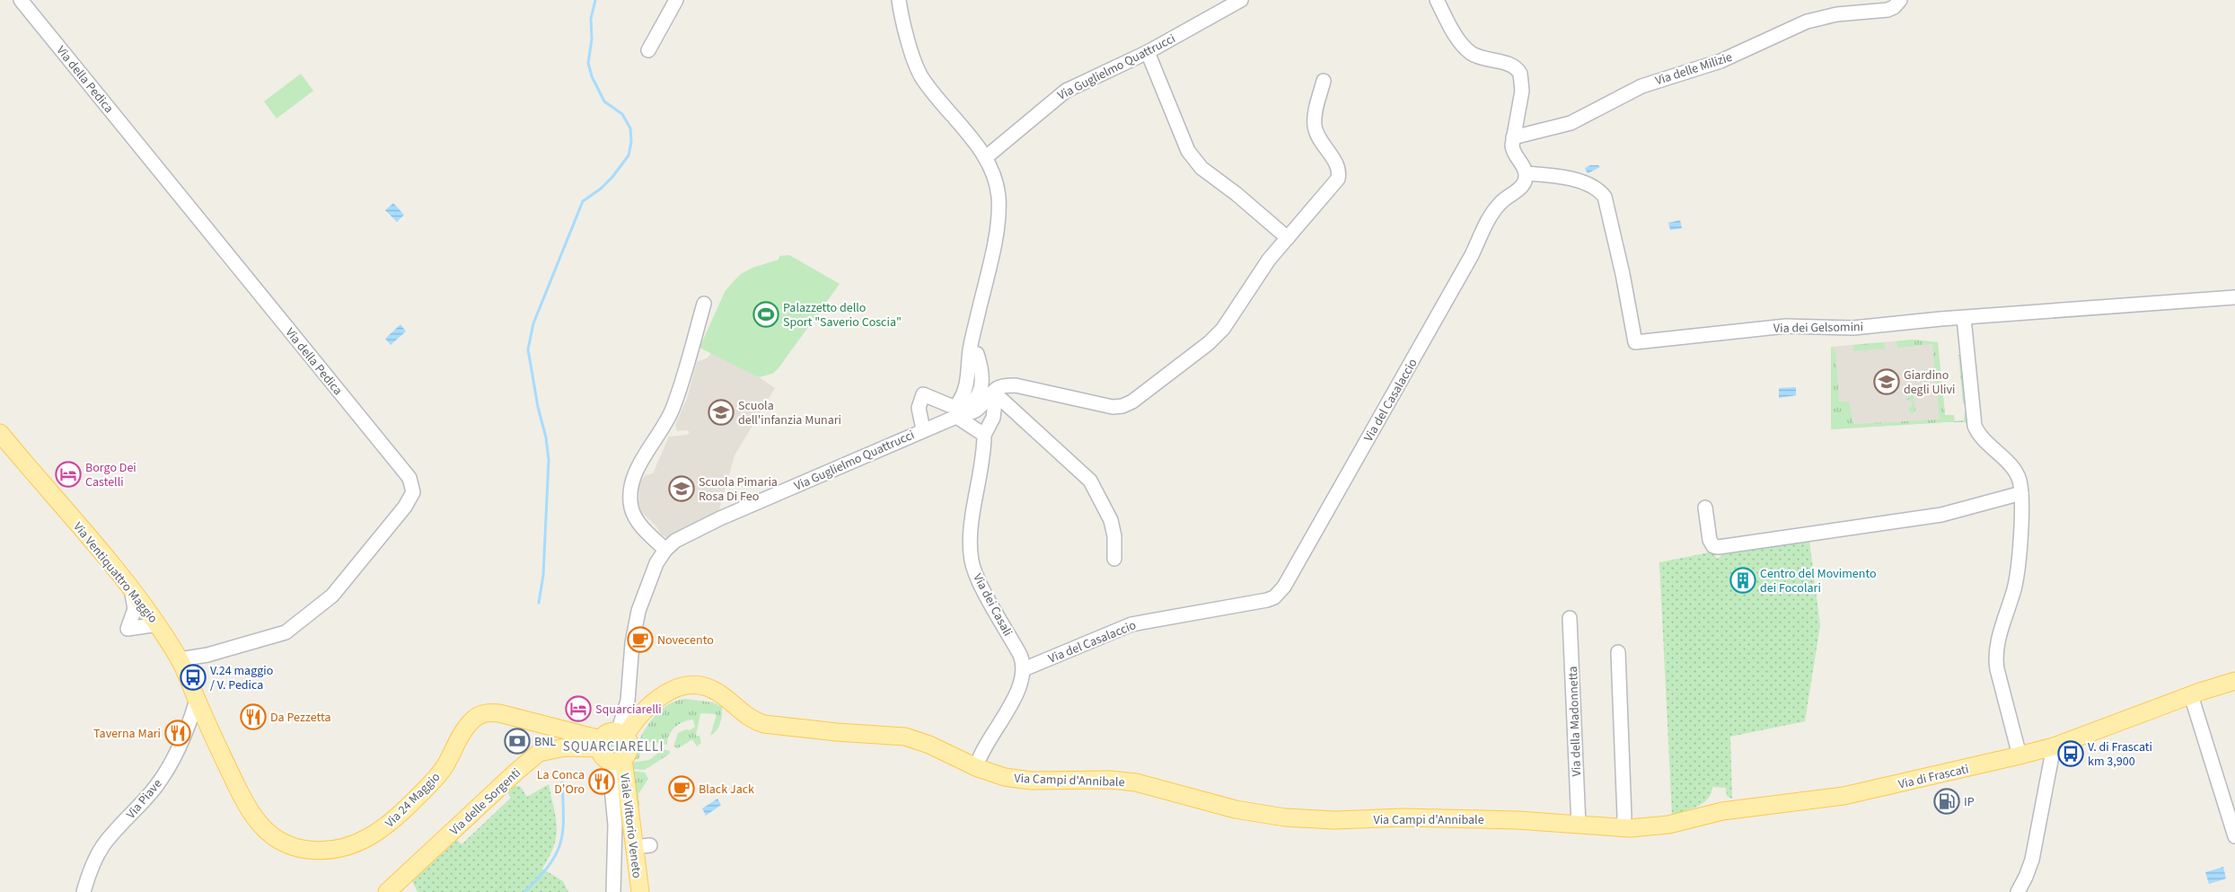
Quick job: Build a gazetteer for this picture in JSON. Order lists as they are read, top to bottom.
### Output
{
  "streets": {
    "main road": [
      "Via Ventiquattro Maggio",
      "Via di Frascati",
      "Via Campi d'Annibale",
      "Via 24 Maggio",
      "Via delle Sorgenti",
      "Viale Vittorio Veneto"
    ],
    "street": [
      "Via Guglielmo Quattrucci",
      "Via delle Milizie",
      "Via della Pedica",
      "Via dei Gelsomini",
      "Via del Casalaccio",
      "Via dei Casali",
      "Via della Madonnetta",
      "Via Piave"
    ]
  },
  "crossings": [
    ["Via Guglielmo Quattrucci", "Via Campi d'Annibale"],
    ["Via Guglielmo Quattrucci", "Viale Vittorio Veneto"],
    ["Via della Pedica", "Via Ventiquattro Maggio"],
    ["Via dei Gelsomini", "Via del Casalaccio"],
    ["Via del Casalaccio", "Via dei Casali"],
    ["Via Ventiquattro Maggio", "Via Piave"],
    ["Via Ventiquattro Maggio", "Via 24 Maggio"],
    ["Via della Madonnetta", "Via di Frascati"],
    ["Via della Madonnetta", "Via Campi d'Annibale"],
    ["Via di Frascati", "Via Campi d'Annibale"],
    ["Via Campi d'Annibale", "Viale Vittorio Veneto"],
    ["Via 24 Maggio", "Via delle Sorgenti"],
    ["Via 24 Maggio", "Viale Vittorio Veneto"],
    ["Via delle Sorgenti", "Viale Vittorio Veneto"]
  ],
  "districts": ["SQUARCIARELLI"],
  "places": {
    "sports": ["Palazzetto dello Sport \"Saverio Coscia\""],
    "school or university": ["Giardino degli Ulivi", "Scuola dell'infanzia Munari", "Scuola Pimaria Rosa Di Feo"],
    "hotel": ["Borgo Dei Castelli", "Squarciarelli"],
    "building": ["Centro del Movimento dei Focolari"],
    "cafe": ["Novecento", "Black Jack"],
    "bus stop": ["V.24 maggio / V. Pedica", "V. di Frascati km 3,900"],
    "restaurant": ["Da Pezzetta", "Taverna Mari", "La Conca D'Oro"],
    "bank": ["BNL"],
    "fuel station": ["IP"]
  }
}
